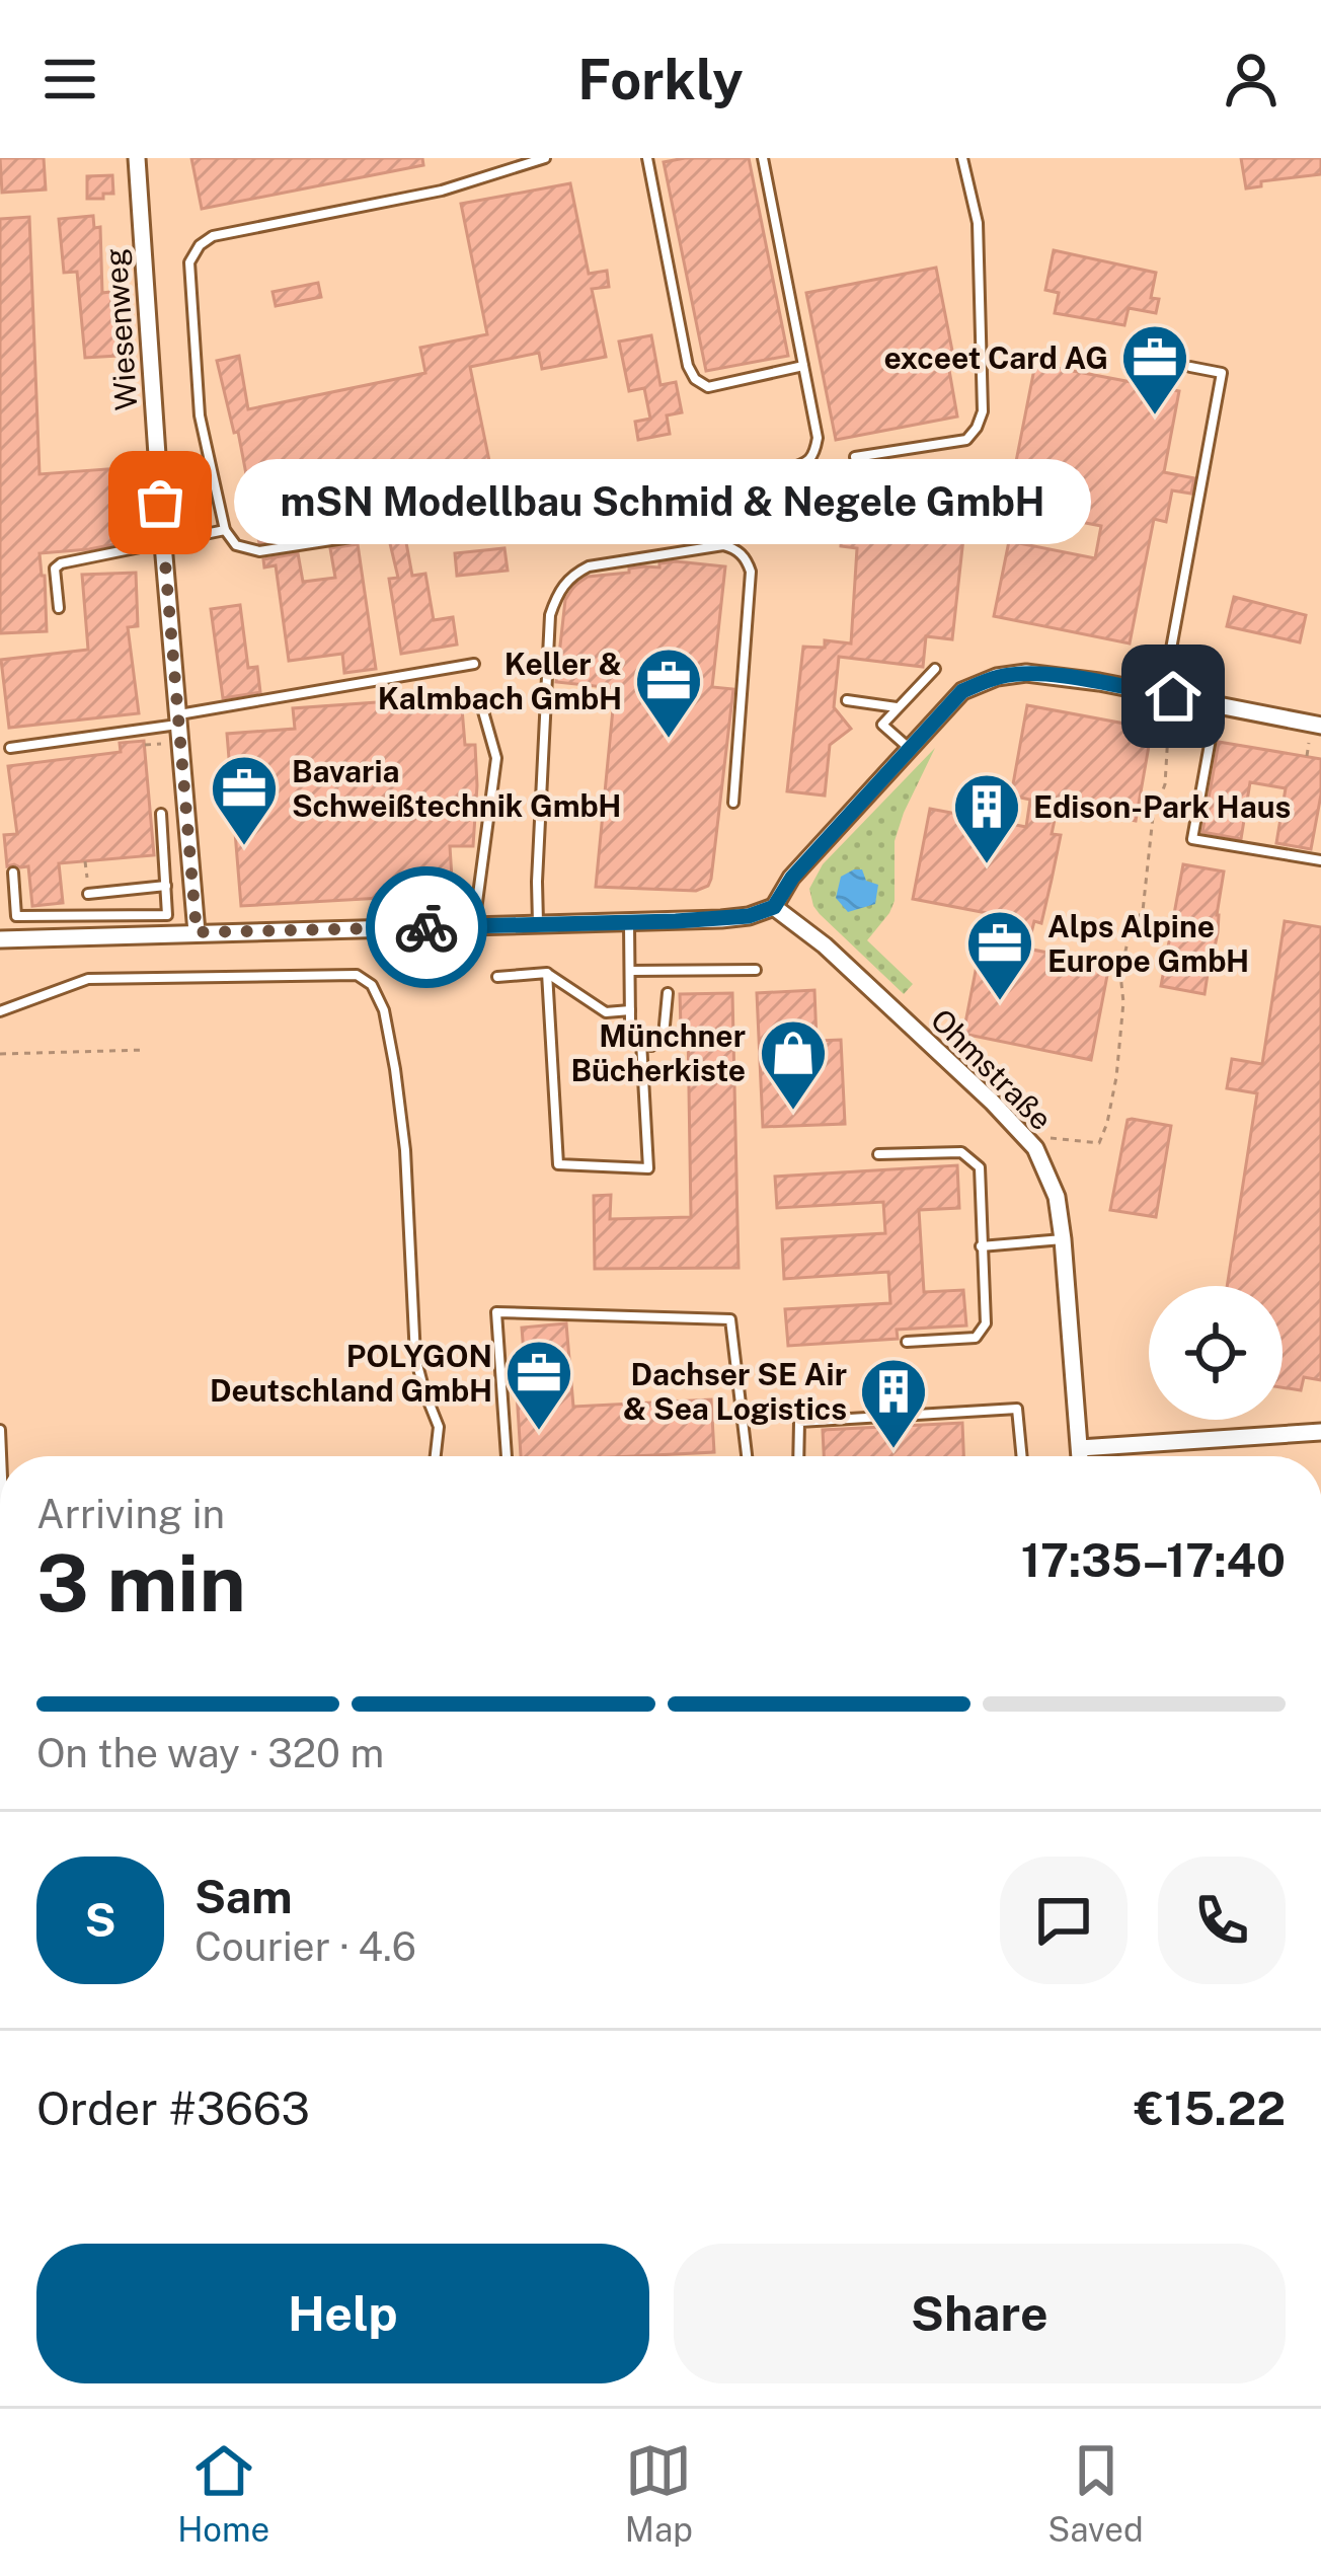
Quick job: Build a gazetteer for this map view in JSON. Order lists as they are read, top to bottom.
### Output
{
  "streets": {
    "street": ["Wiesenweg", "Ohmstraße"]
  },
  "places": {
    "office": [
      "exceet Card AG",
      "Keller & Kalmbach GmbH",
      "Bavaria Schweißtechnik GmbH",
      "Alps Alpine Europe GmbH",
      "POLYGON Deutschland GmbH"
    ],
    "other": ["mSN Modellbau Schmid & Negele GmbH"],
    "building": ["Edison-Park Haus", "Dachser SE Air & Sea Logistics"],
    "shop": ["Münchner Bücherkiste"]
  },
  "page": {
    "header": "Forkly",
    "bubble": "mSN Modellbau Schmid & Negele GmbH",
    "heading": ["3 min", "Arriving in", "17:35–17:40"],
    "panel": [
      "Sam",
      "Courier · 4.6",
      "Order #3663",
      "€15.22"
    ],
    "bar": "On the way · 320 m",
    "round": "S",
    "buttons": ["Help", "Share"],
    "tabs": ["Home", "Map", "Saved"]
  }
}
